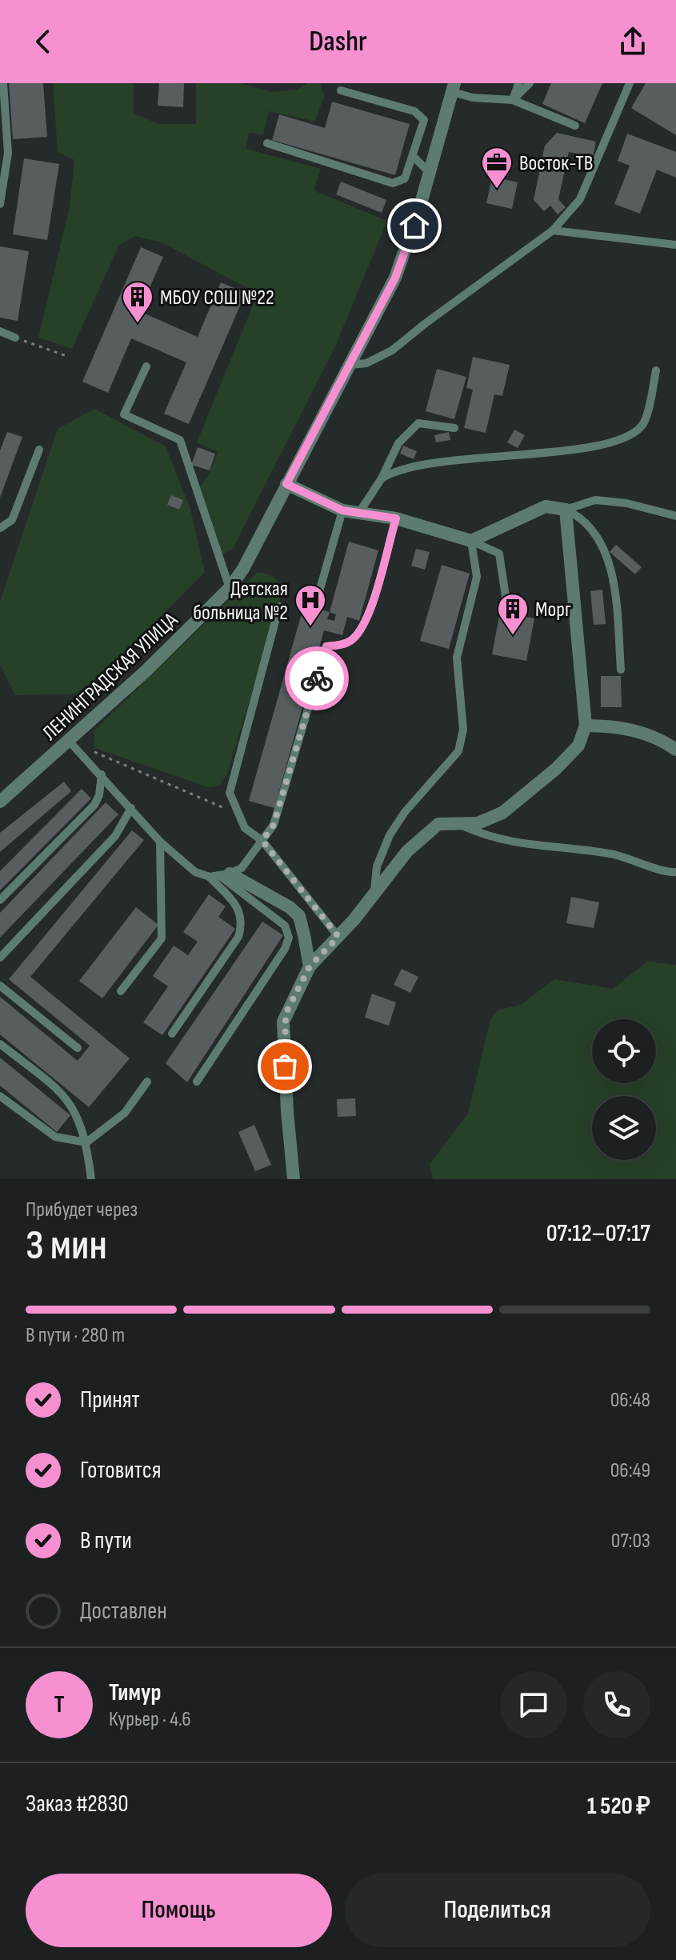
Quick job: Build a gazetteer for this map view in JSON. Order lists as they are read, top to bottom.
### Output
{
  "streets": {
    "street": ["ЛЕНИНГРАДСКАЯ УЛИЦА"]
  },
  "places": {
    "office": ["Восток-ТВ"],
    "building": ["МБОУ СОШ №22", "Морг"],
    "hospital": ["Детская больница №2"]
  },
  "page": {
    "header": "Dashr",
    "heading": ["3 мин", "Прибудет через", "07:12–07:17"],
    "panel": [
      "Тимур",
      "Курьер · 4.6",
      "Заказ #2830",
      "1 520 ₽"
    ],
    "bar": "В пути · 280 m",
    "list": [
      ["Принят", "06:48"],
      ["Готовится", "06:49"],
      ["В пути", "07:03"],
      "Доставлен"
    ],
    "round": "Т",
    "buttons": ["Помощь", "Поделиться"]
  }
}
